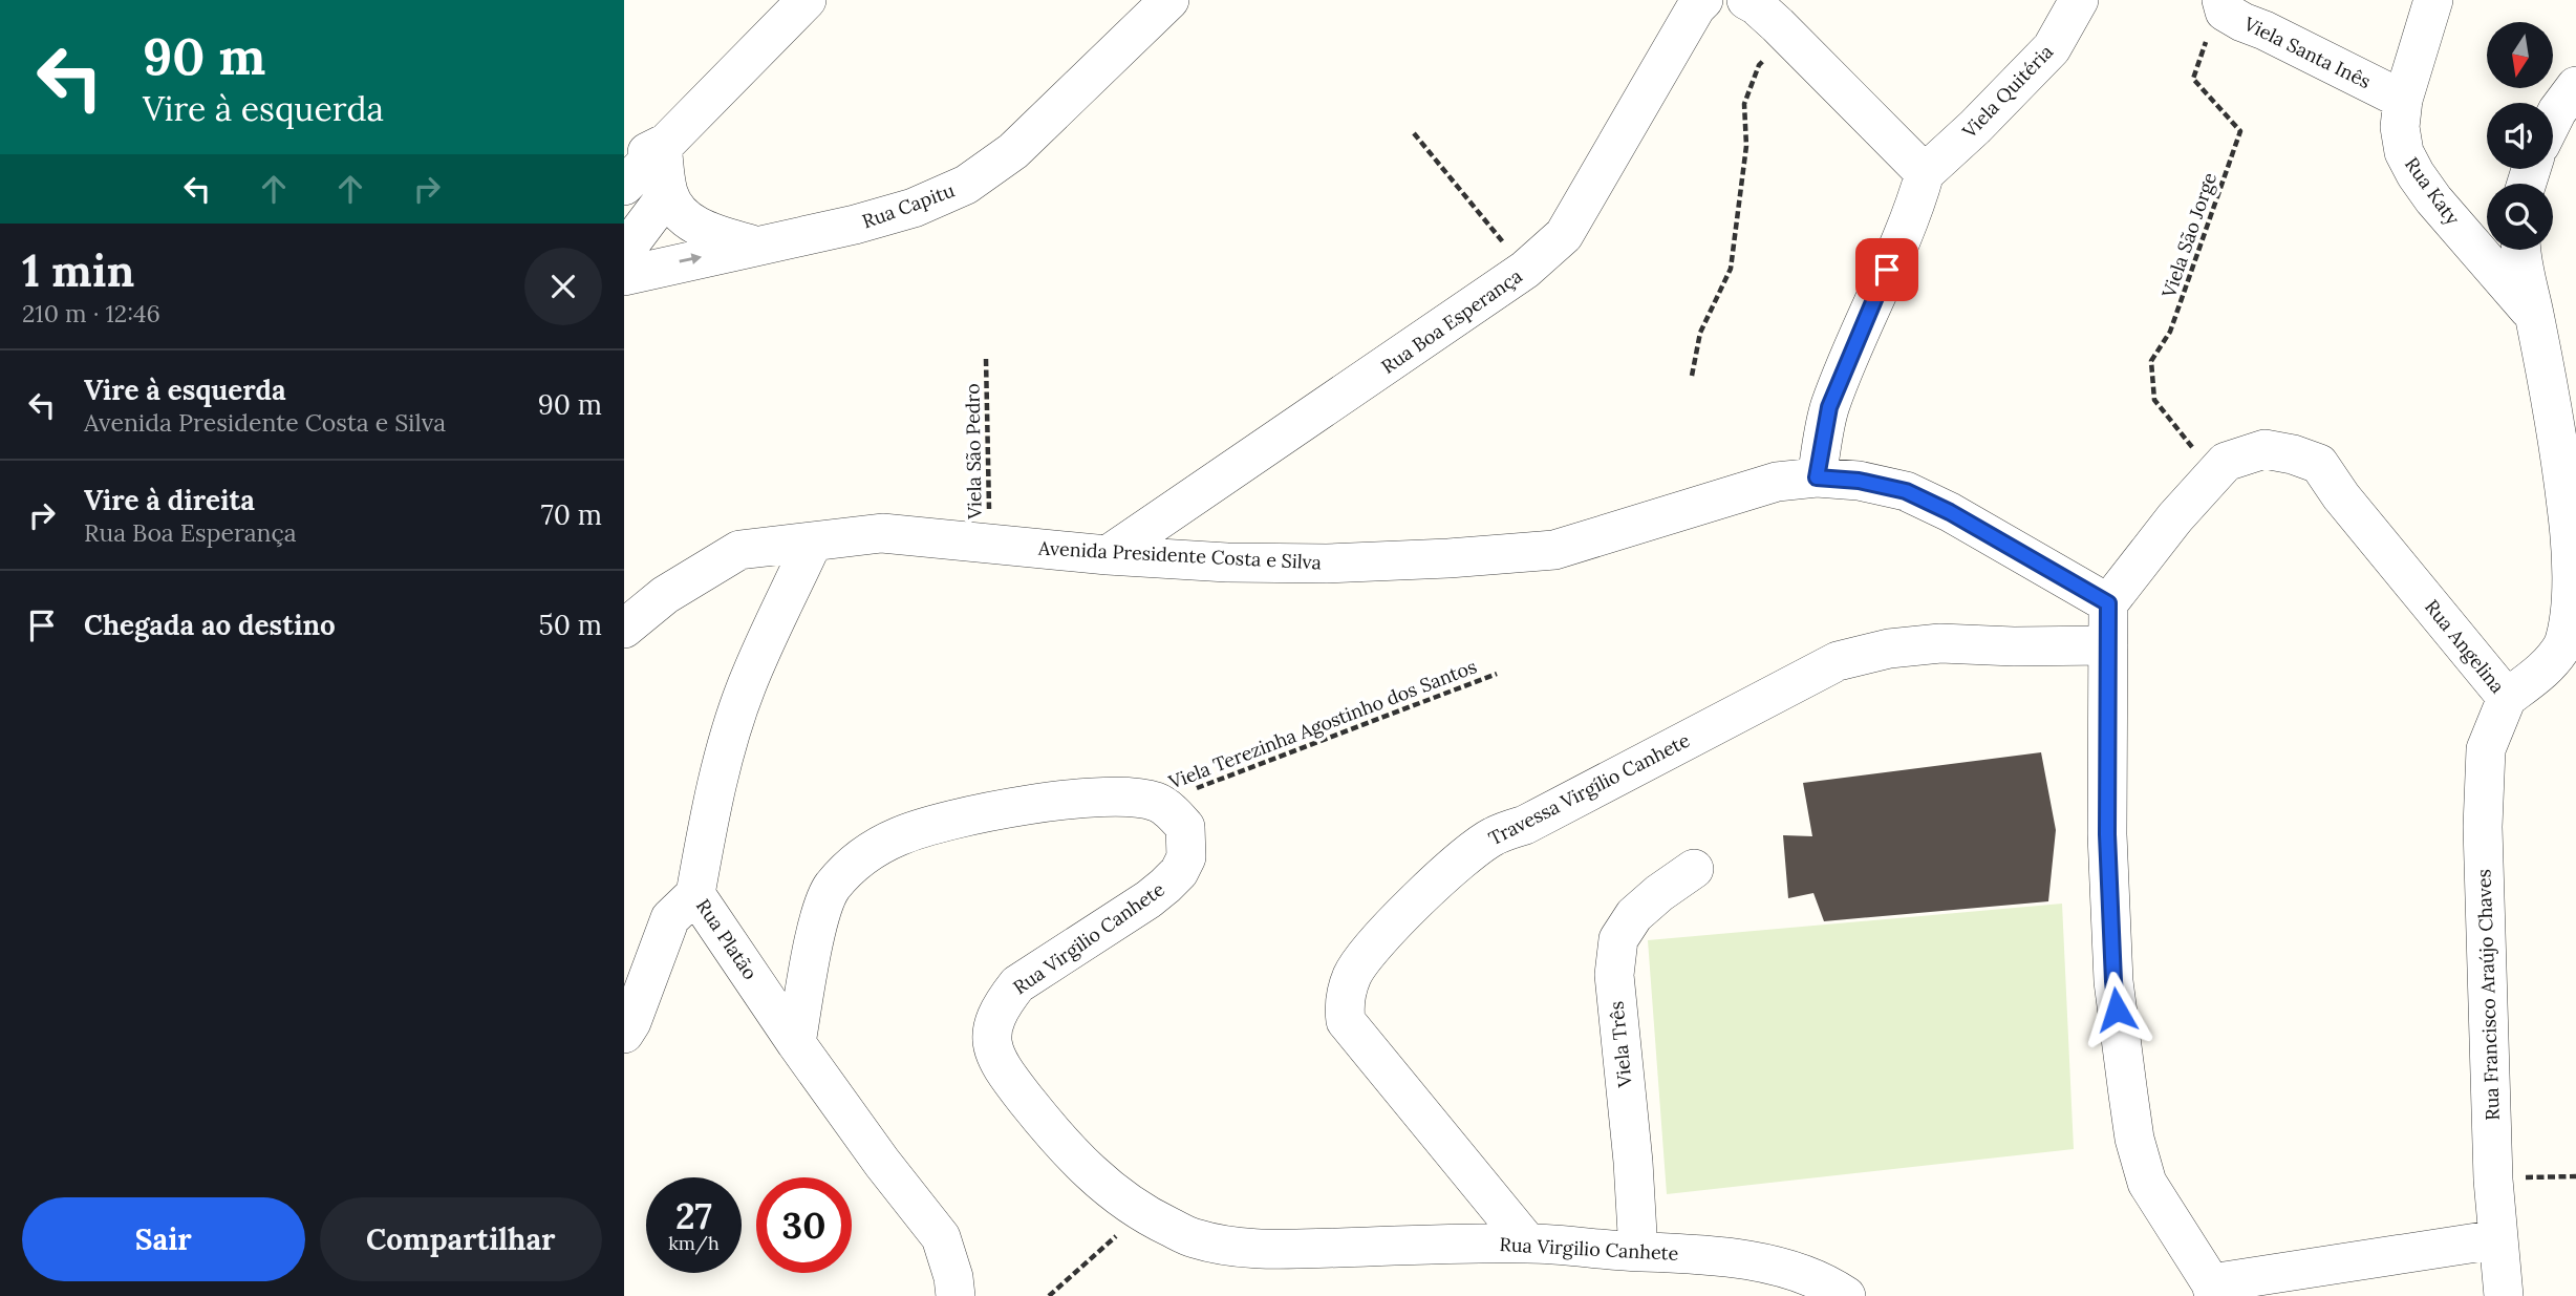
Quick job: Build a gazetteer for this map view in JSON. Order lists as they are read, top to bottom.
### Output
{
  "streets": {
    "street": [
      "Viela Santa Inês",
      "Viela Quitéria",
      "Rua Katy",
      "Rua Capitu",
      "Rua Boa Esperança",
      "Avenida Presidente Costa e Silva",
      "Rua Angelina",
      "Travessa Virgílio Canhete",
      "Rua Virgilio Canhete",
      "Rua Platão",
      "Rua Francisco Araújo Chaves",
      "Viela Três"
    ],
    "path": ["Viela São Jorge", "Viela São Pedro", "Viela Terezinha Agostinho dos Santos"]
  },
  "crossings": [
    ["Viela Santa Inês", "Rua Katy"],
    ["Viela Santa Inês", "Viela São Jorge"],
    ["Rua Katy", "Rua Angelina"],
    ["Viela São Jorge", "Rua Angelina"],
    ["Rua Boa Esperança", "Avenida Presidente Costa e Silva"],
    ["Viela São Pedro", "Avenida Presidente Costa e Silva"],
    ["Avenida Presidente Costa e Silva", "Rua Angelina"],
    ["Avenida Presidente Costa e Silva", "Rua Platão"],
    ["Rua Angelina", "Rua Francisco Araújo Chaves"],
    ["Viela Terezinha Agostinho dos Santos", "Rua Virgilio Canhete"],
    ["Travessa Virgílio Canhete", "Rua Virgilio Canhete"],
    ["Rua Virgilio Canhete", "Viela Três"]
  ],
  "north": "bottom",
  "page": {
    "turn": ["90 m", "Vire à esquerda"],
    "heading": ["1 min", "210 m · 12:46"],
    "list": [
      {
        "name": "Vire à esquerda",
        "note": "Avenida Presidente Costa e Silva",
        "value": "90 m"
      },
      {
        "name": "Vire à direita",
        "note": "Rua Boa Esperança",
        "value": "70 m"
      },
      {
        "name": "Chegada ao destino",
        "value": "50 m"
      }
    ],
    "speed": "27 km/h",
    "limit": "30",
    "buttons": ["Sair", "Compartilhar"]
  }
}
